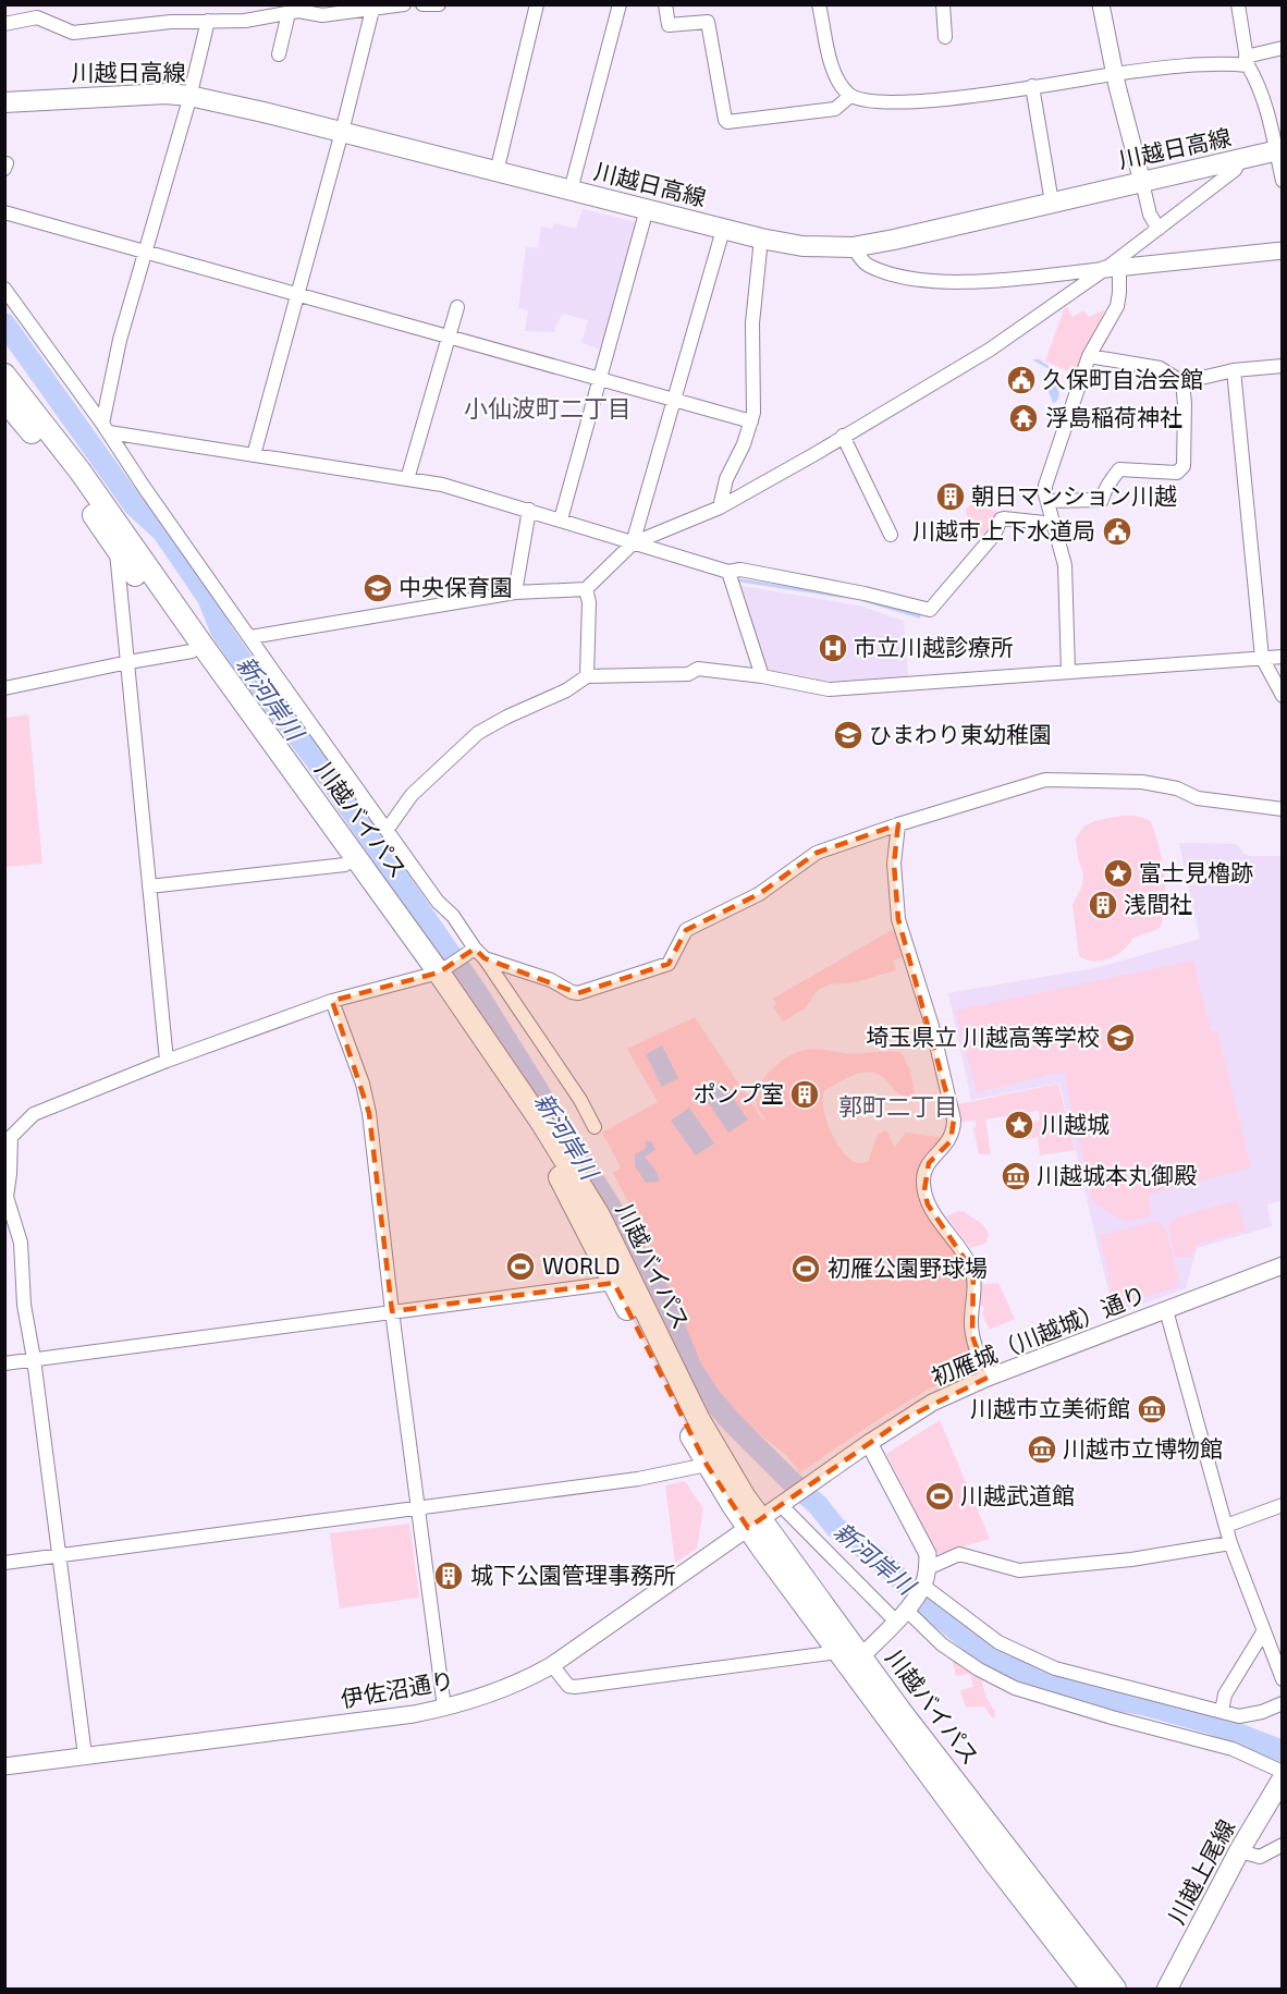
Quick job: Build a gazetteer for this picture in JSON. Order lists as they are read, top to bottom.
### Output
{
  "streets": {
    "highway": ["川越バイパス"],
    "main road": ["川越日高線", "川越上尾線"],
    "street": ["初雁城（川越城）通り", "伊佐沼通り"]
  },
  "crossings": [
    ["川越バイパス", "初雁城（川越城）通り"],
    ["川越バイパス", "伊佐沼通り"],
    ["初雁城（川越城）通り", "伊佐沼通り"]
  ],
  "districts": ["小仙波町二丁目", "郭町二丁目"],
  "water": ["新河岸川"],
  "places": {
    "public building": ["久保町自治会館", "川越市上下水道局"],
    "temple": ["浮島稲荷神社"],
    "building": [
      "朝日マンション川越",
      "浅間社",
      "ポンプ室",
      "城下公園管理事務所"
    ],
    "school or university": ["中央保育園", "ひまわり東幼稚園", "埼玉県立 川越高等学校"],
    "hospital": ["市立川越診療所"],
    "place": ["富士見櫓跡", "川越城"],
    "museum": ["川越城本丸御殿", "川越市立美術館", "川越市立博物館"],
    "sports": ["WORLD", "初雁公園野球場", "川越武道館"]
  }
}
